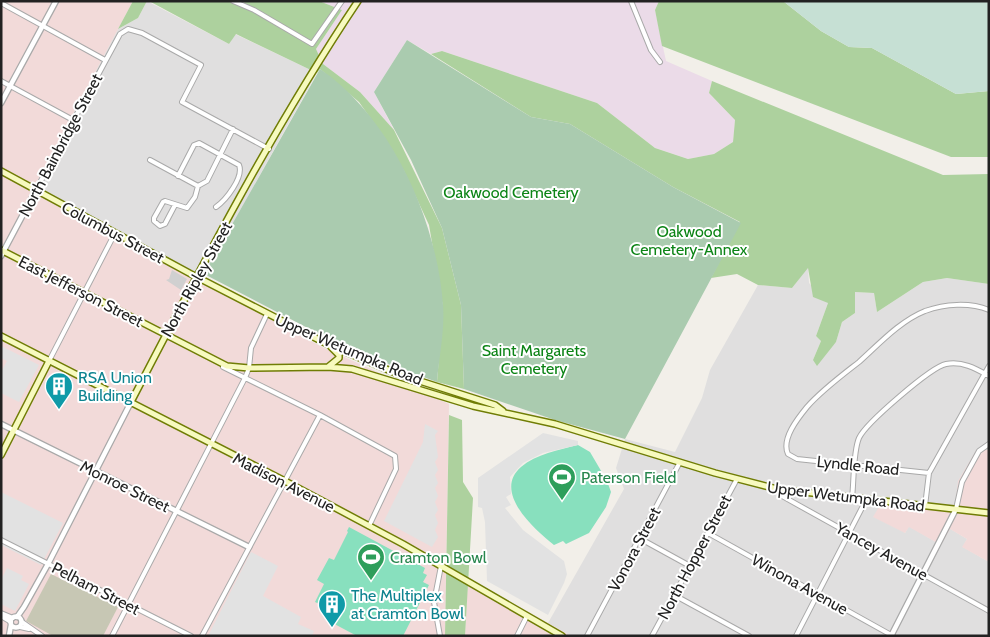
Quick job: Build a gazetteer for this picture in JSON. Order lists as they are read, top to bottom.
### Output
{
  "streets": {
    "main road": [
      "Columbus Street",
      "North Ripley Street",
      "East Jefferson Street",
      "Upper Wetumpka Road",
      "Madison Avenue"
    ],
    "street": [
      "North Bainbridge Street",
      "Lyndle Road",
      "Monroe Street",
      "Vonora Street",
      "Yancey Avenue",
      "North Hopper Street",
      "Winona Avenue",
      "Pelham Street"
    ]
  },
  "crossings": [
    ["North Bainbridge Street", "Columbus Street"],
    ["North Bainbridge Street", "East Jefferson Street"],
    ["Columbus Street", "North Ripley Street"],
    ["Columbus Street", "Upper Wetumpka Road"],
    ["North Ripley Street", "East Jefferson Street"],
    ["North Ripley Street", "Madison Avenue"],
    ["North Ripley Street", "Monroe Street"],
    ["North Ripley Street", "Pelham Street"],
    ["East Jefferson Street", "Upper Wetumpka Road"],
    ["East Jefferson Street", "Madison Avenue"],
    ["Upper Wetumpka Road", "Vonora Street"],
    ["Upper Wetumpka Road", "Yancey Avenue"],
    ["Upper Wetumpka Road", "North Hopper Street"],
    ["North Hopper Street", "Winona Avenue"]
  ],
  "parks": ["Oakwood Cemetery", "Oakwood Cemetery-Annex", "Saint Margarets Cemetery"],
  "places": {
    "building": ["RSA Union Building", "The Multiplex at Cramton Bowl"],
    "sports": ["Paterson Field", "Cramton Bowl"]
  }
}
